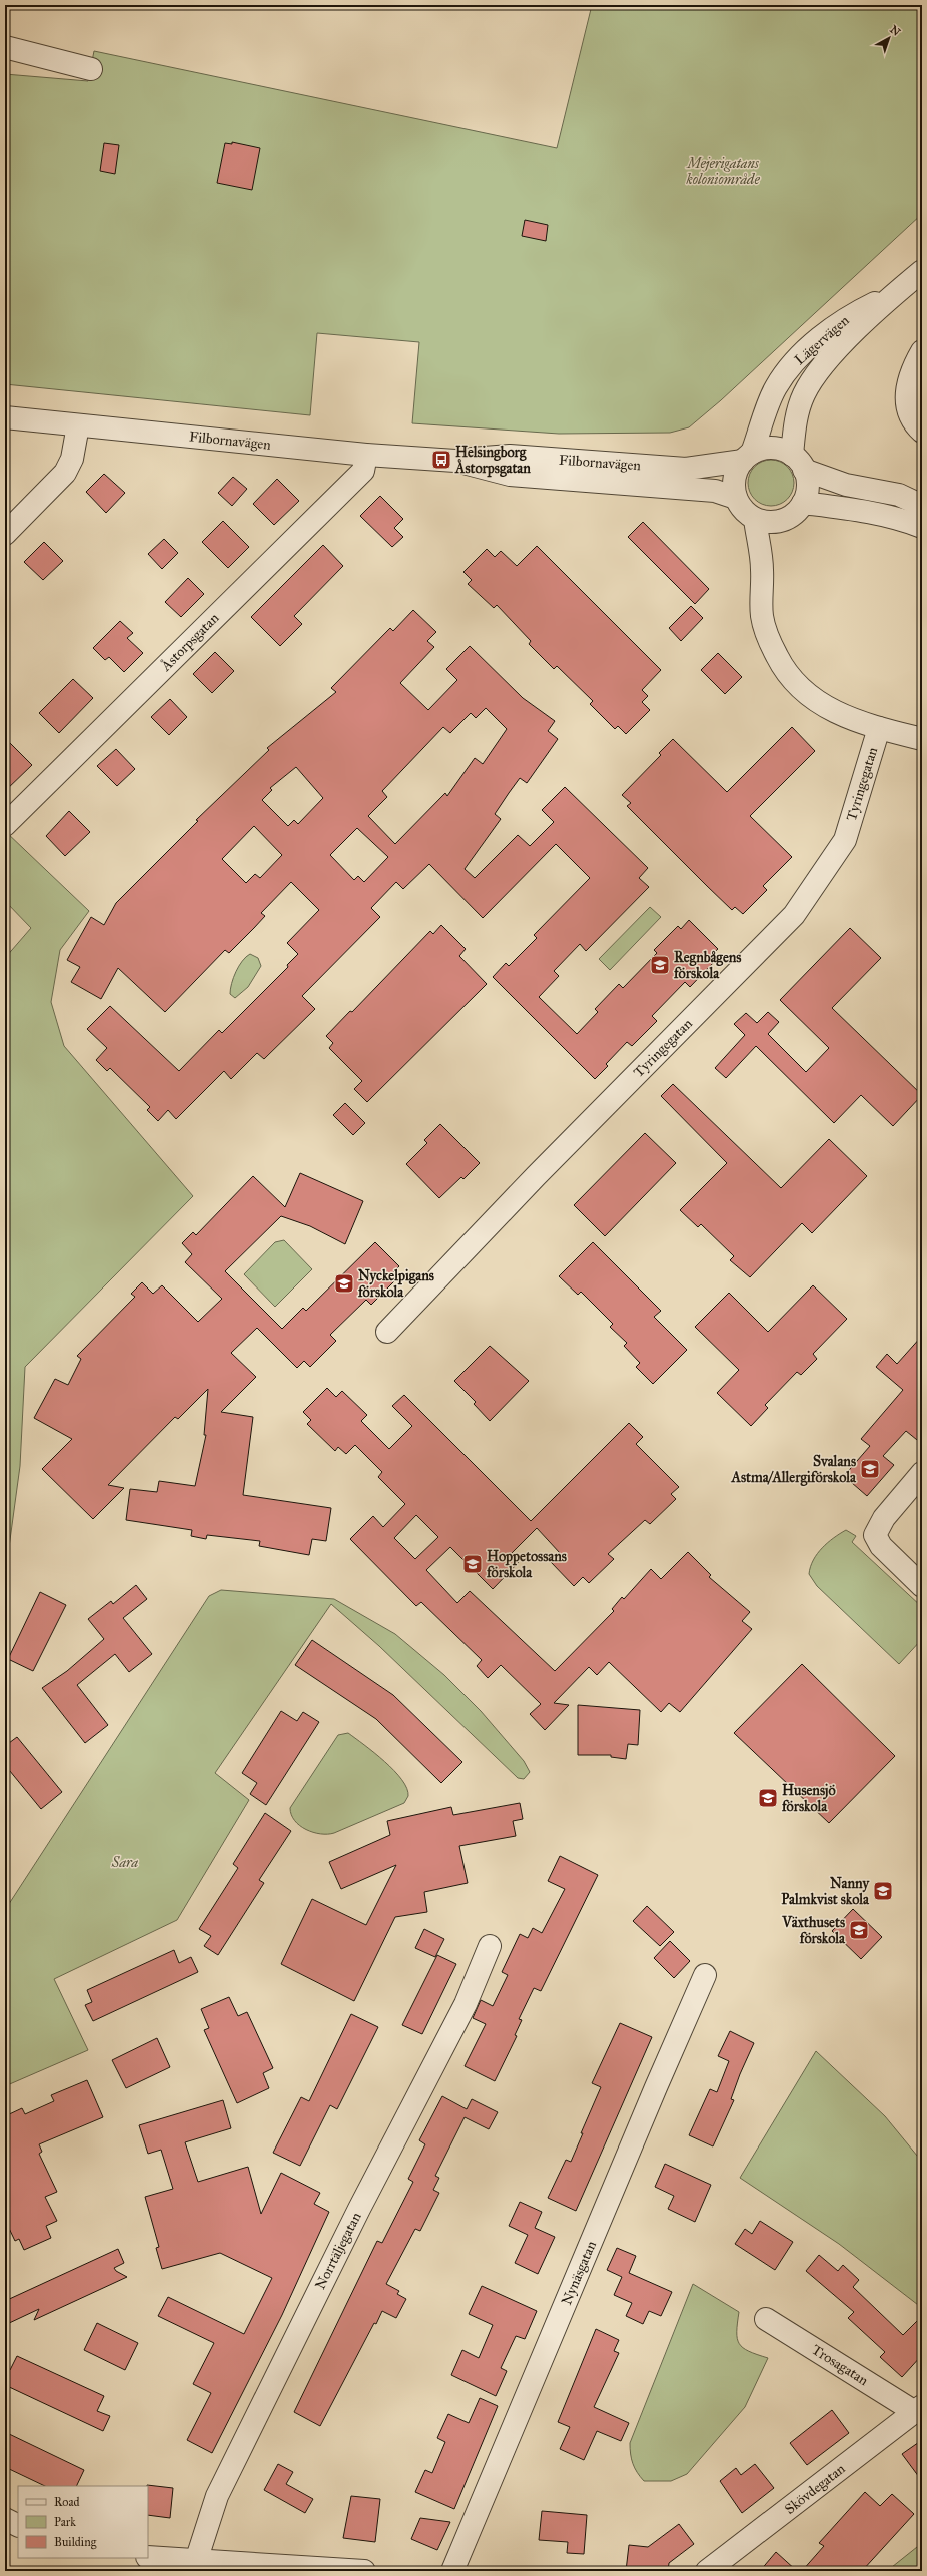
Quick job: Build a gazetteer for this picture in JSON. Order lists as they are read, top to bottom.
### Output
{
  "streets": {
    "street": [
      "Lägervägen",
      "Filbornavägen",
      "Åstorpsgatan",
      "Tyringegatan",
      "Norrtäljegatan",
      "Nynäsgatan",
      "Trosagatan",
      "Skövdegatan"
    ]
  },
  "crossings": [
    ["Lägervägen", "Filbornavägen"],
    ["Filbornavägen", "Åstorpsgatan"],
    ["Trosagatan", "Skövdegatan"]
  ],
  "parks": ["Mejerigatans koloniområde", "Sara"],
  "places": {
    "bus stop": ["Helsingborg Åstorpsgatan"],
    "school or university": [
      "Regnbågens förskola",
      "Nyckelpigans förskola",
      "Svalans Astma/Allergiförskola",
      "Hoppetossans förskola",
      "Husensjö förskola",
      "Nanny Palmkvist skola",
      "Växthusets förskola"
    ]
  },
  "legend": ["Road", "Park", "Building"],
  "north": "top right"
}
